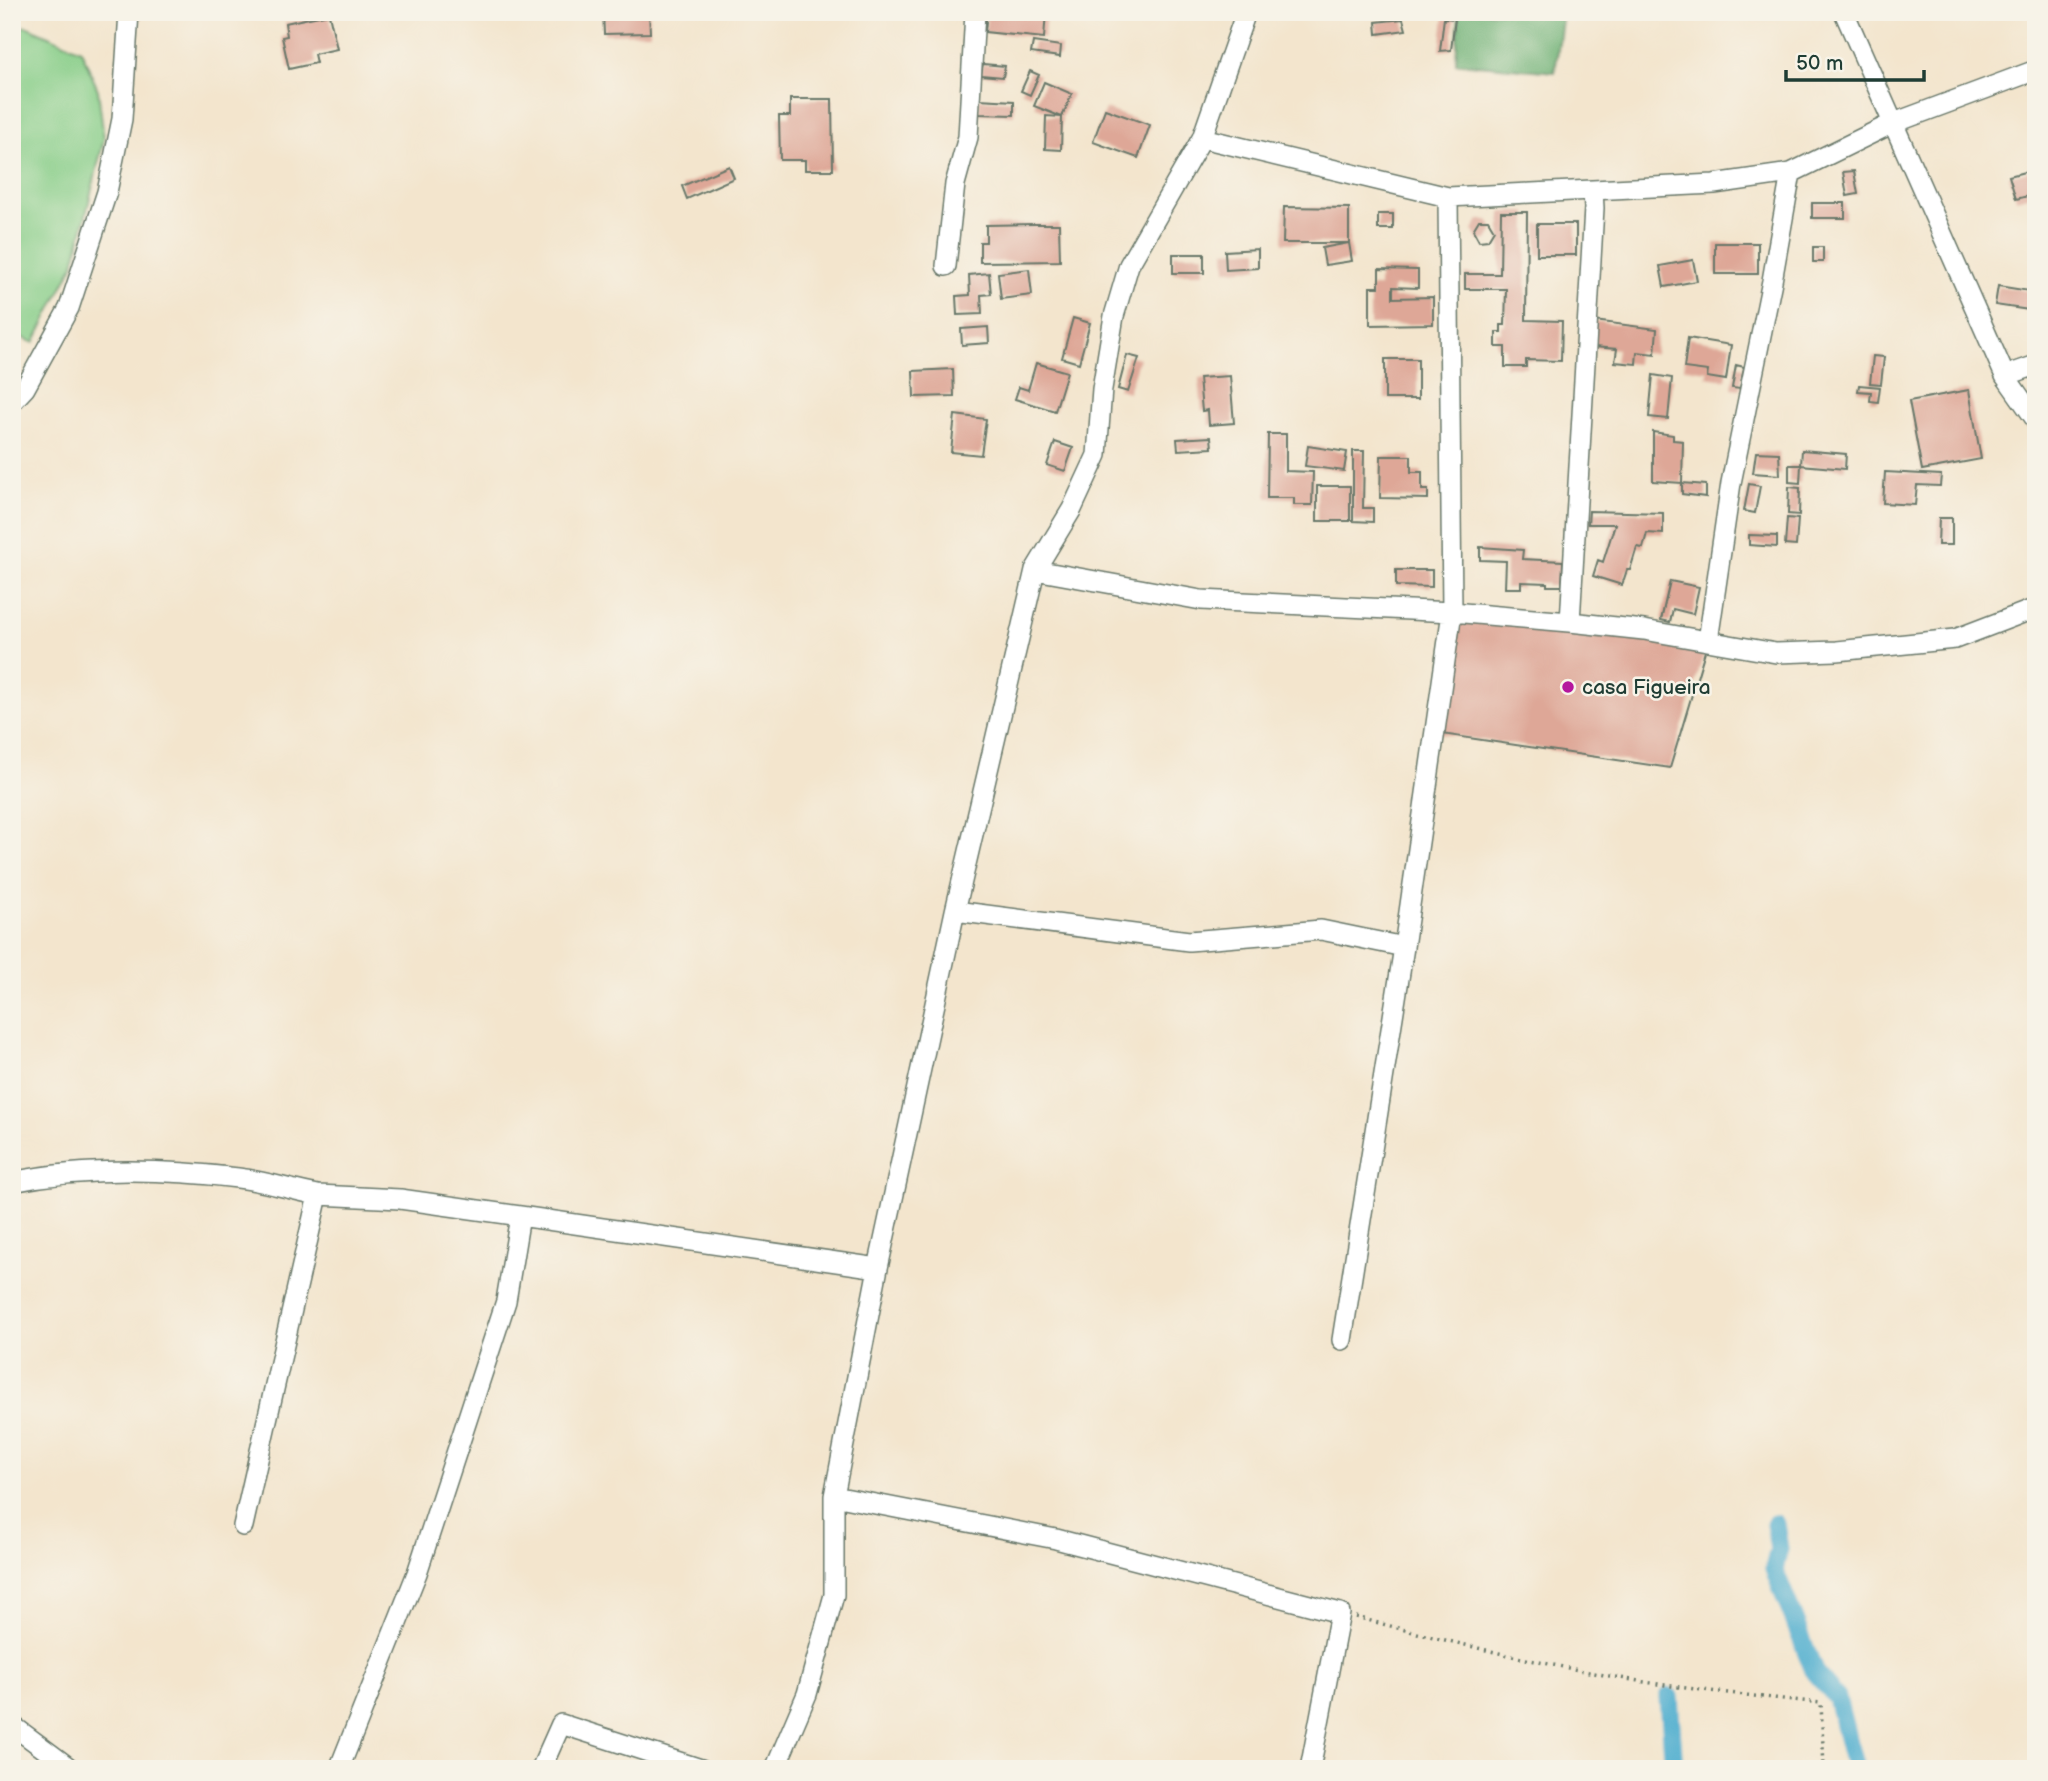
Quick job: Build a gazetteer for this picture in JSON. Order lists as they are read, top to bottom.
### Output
{
  "places": ["casa Figueira"],
  "scale_bar": "50 m"
}
